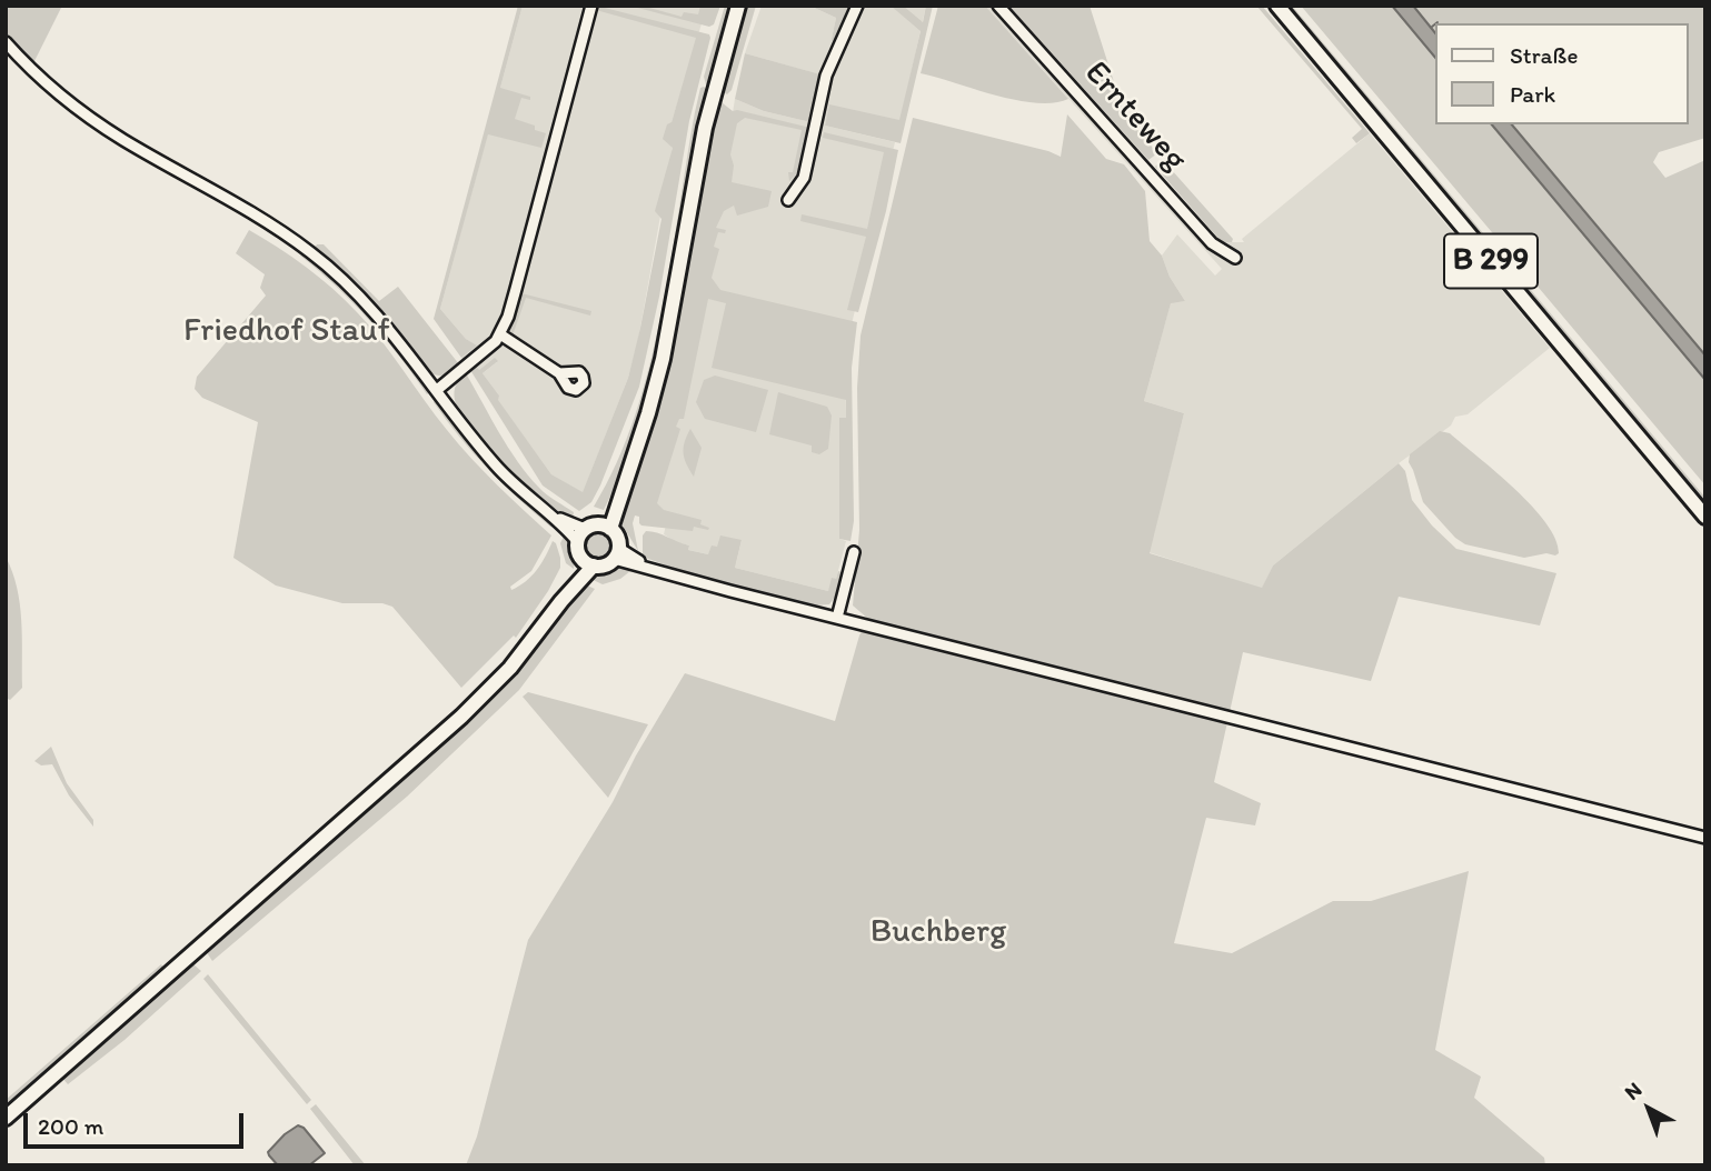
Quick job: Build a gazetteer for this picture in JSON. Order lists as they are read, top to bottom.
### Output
{
  "streets": {
    "main road": ["B 299"],
    "street": ["Ernteweg"]
  },
  "parks": ["Friedhof Stauf", "Buchberg"],
  "legend": ["Straße", "Park"],
  "scale_bar": "200 m",
  "north": "top left"
}
